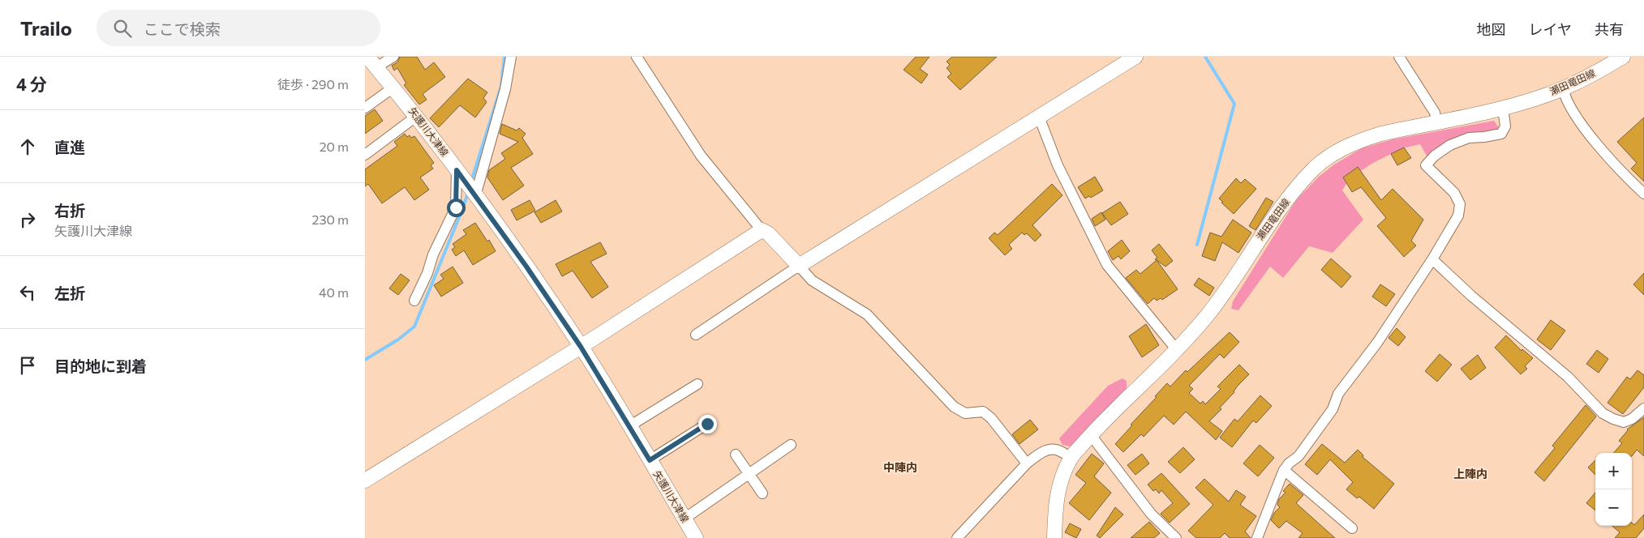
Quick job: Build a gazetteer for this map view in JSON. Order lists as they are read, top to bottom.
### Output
{
  "streets": {
    "main road": ["瀬田竜田線", "矢護川大津線"]
  },
  "districts": ["中陣内", "上陣内"],
  "page": {
    "header": "Trailo",
    "search": "ここで検索",
    "nav": ["地図", "レイヤ", "共有"],
    "heading": ["4 分", "徒歩 · 290 m"],
    "list": [
      ["直進", "20 m"],
      ["右折", "矢護川大津線", "230 m"],
      ["左折", "40 m"],
      "目的地に到着"
    ],
    "map_buttons": ["+", "−"]
  }
}
